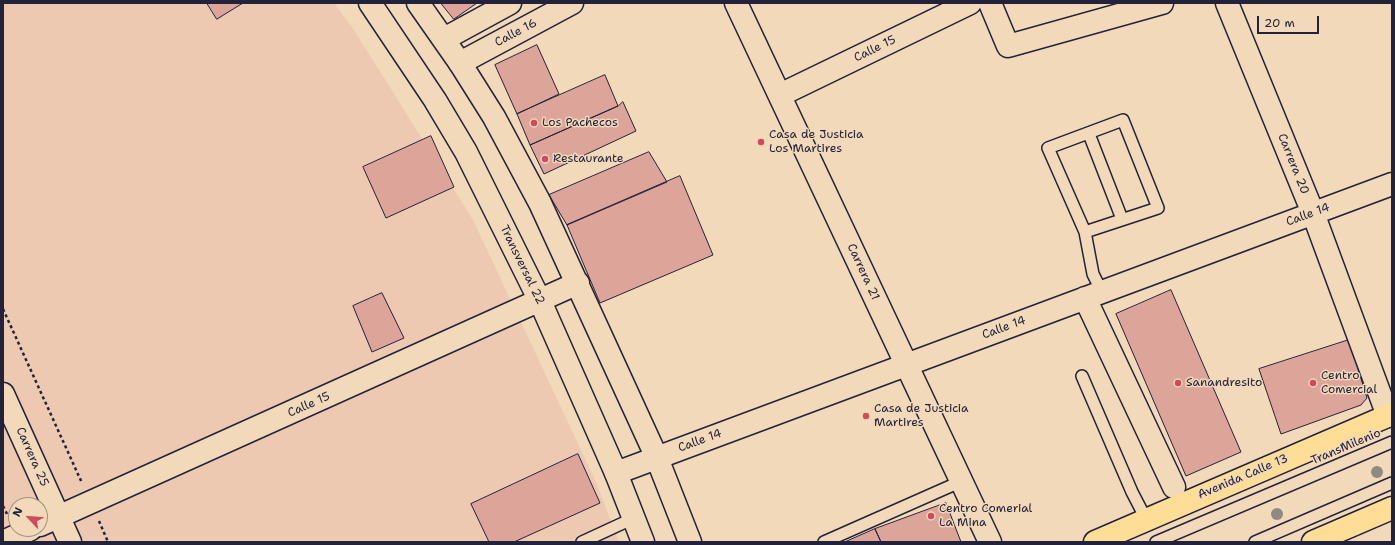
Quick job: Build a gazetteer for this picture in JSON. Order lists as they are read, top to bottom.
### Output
{
  "streets": {
    "main road": ["Avenida Calle 13"],
    "street": [
      "Calle 16",
      "Calle 15",
      "Carrera 20",
      "Calle 14",
      "Transversal 22",
      "Carrera 21",
      "Carrera 25"
    ],
    "lane": ["TransMilenio"]
  },
  "crossings": [
    ["Calle 15", "Transversal 22"],
    ["Calle 15", "Carrera 21"],
    ["Calle 15", "Carrera 25"],
    ["Carrera 20", "Calle 14"],
    ["Carrera 20", "Avenida Calle 13"],
    ["Calle 14", "Transversal 22"],
    ["Calle 14", "Carrera 21"]
  ],
  "places": [
    "Los Pachecos",
    "Casa de Justicia Los Martires",
    "Restaurante",
    "Sanandresito",
    "Centro Comercial",
    "Casa de Justicia Martires",
    "Centro Comerial La Mina"
  ],
  "scale_bar": "20 m",
  "north": "top left"
}
